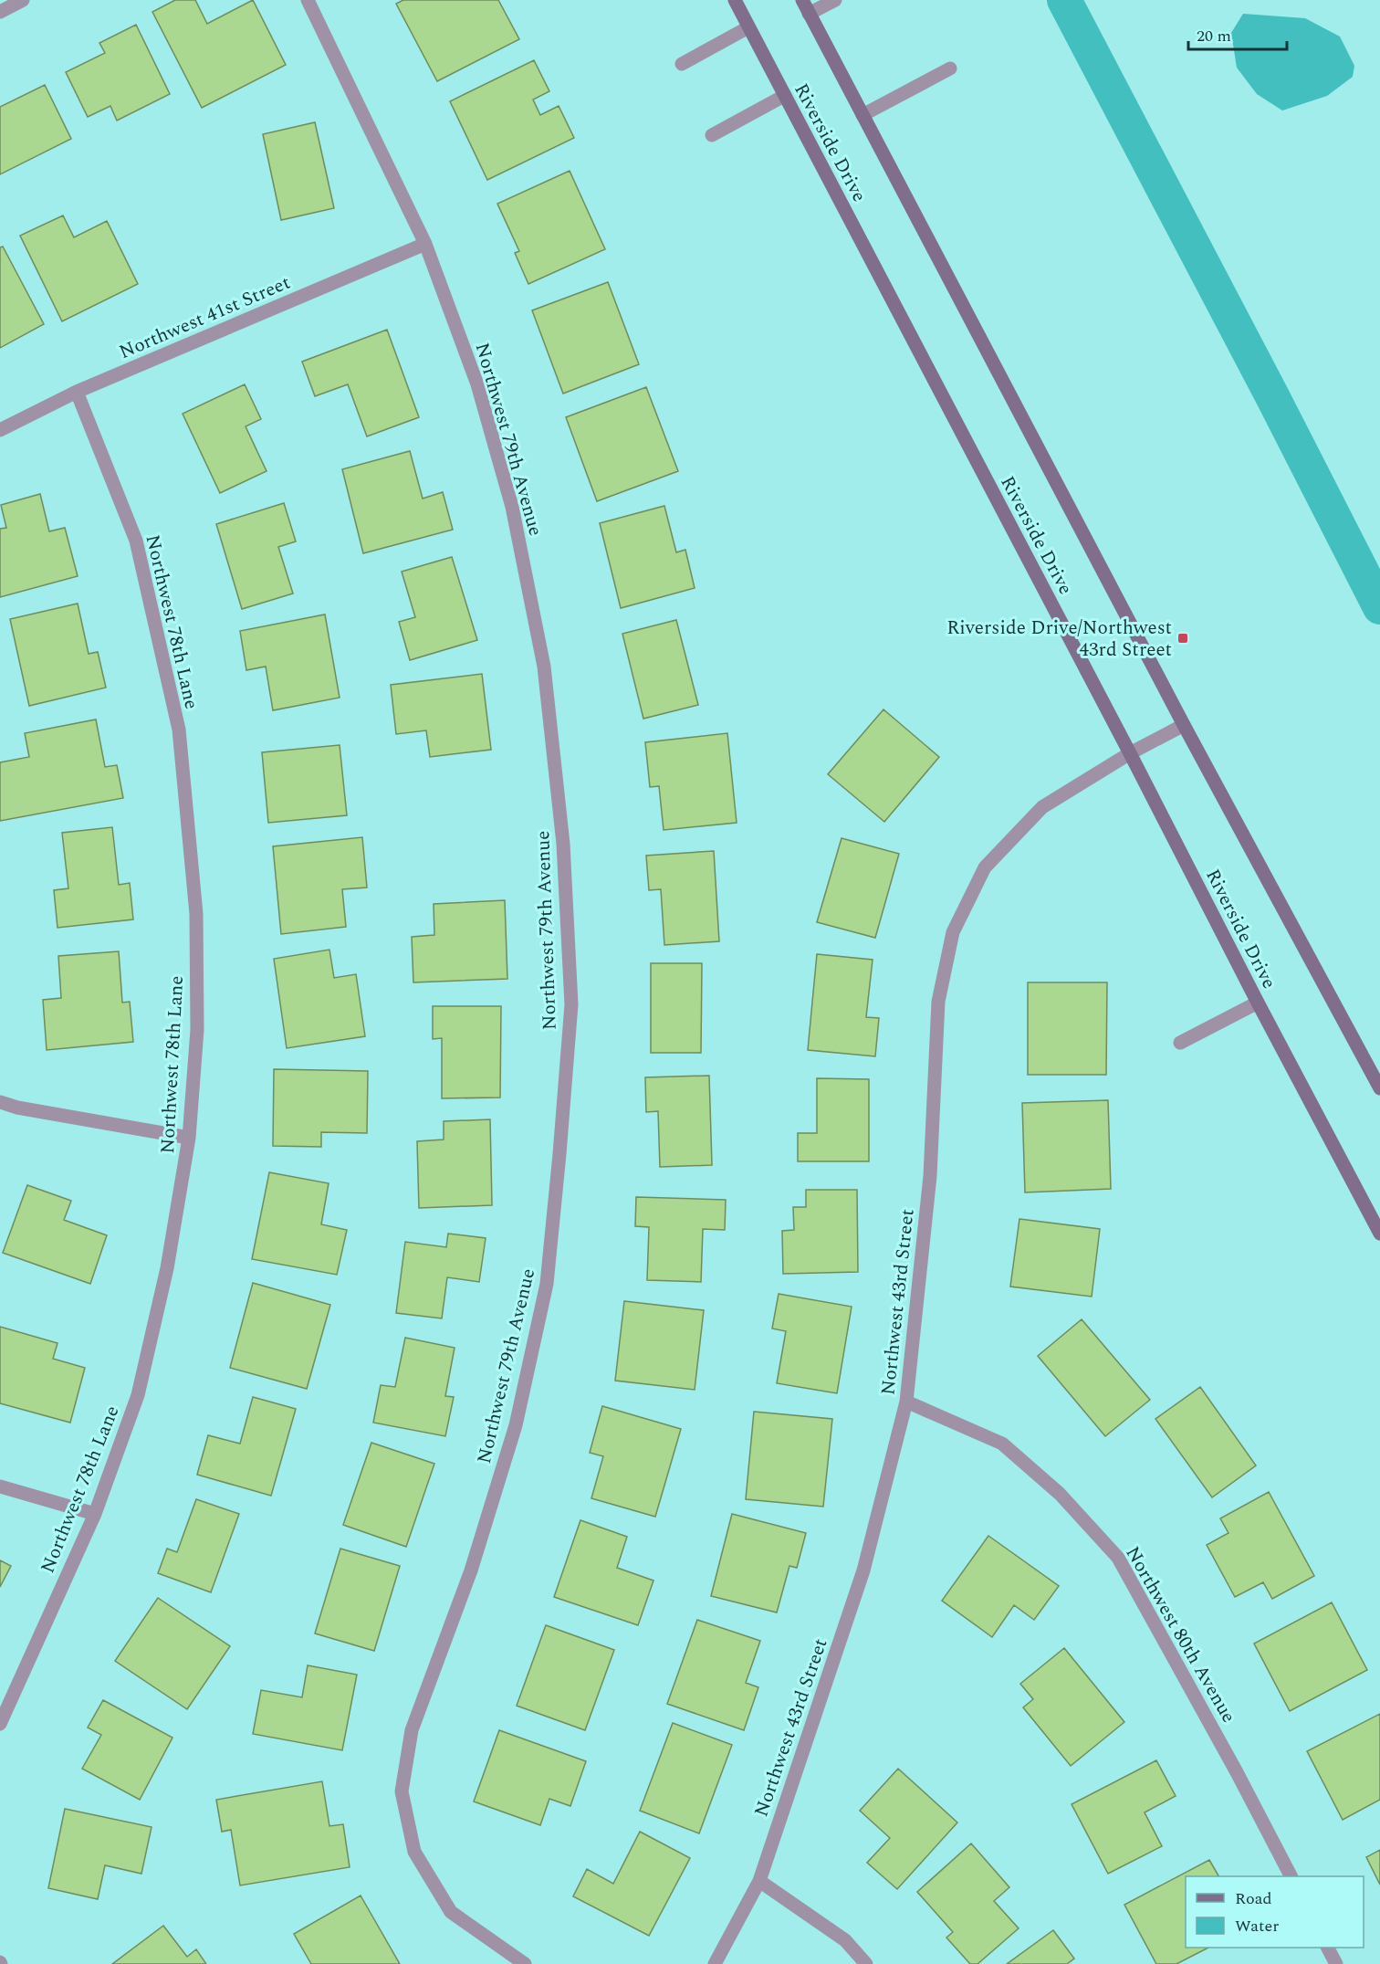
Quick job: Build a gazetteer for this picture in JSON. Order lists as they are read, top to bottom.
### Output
{
  "streets": {
    "street": [
      "Riverside Drive",
      "Northwest 41st Street",
      "Northwest 79th Avenue",
      "Northwest 78th Lane",
      "Northwest 43rd Street",
      "Northwest 80th Avenue"
    ]
  },
  "crossings": [
    ["Riverside Drive", "Northwest 43rd Street"],
    ["Northwest 41st Street", "Northwest 79th Avenue"],
    ["Northwest 41st Street", "Northwest 78th Lane"],
    ["Northwest 43rd Street", "Northwest 80th Avenue"]
  ],
  "places": {
    "transit": ["Riverside Drive/Northwest 43rd Street"]
  },
  "legend": ["Road", "Water"],
  "scale_bar": "20 m"
}
